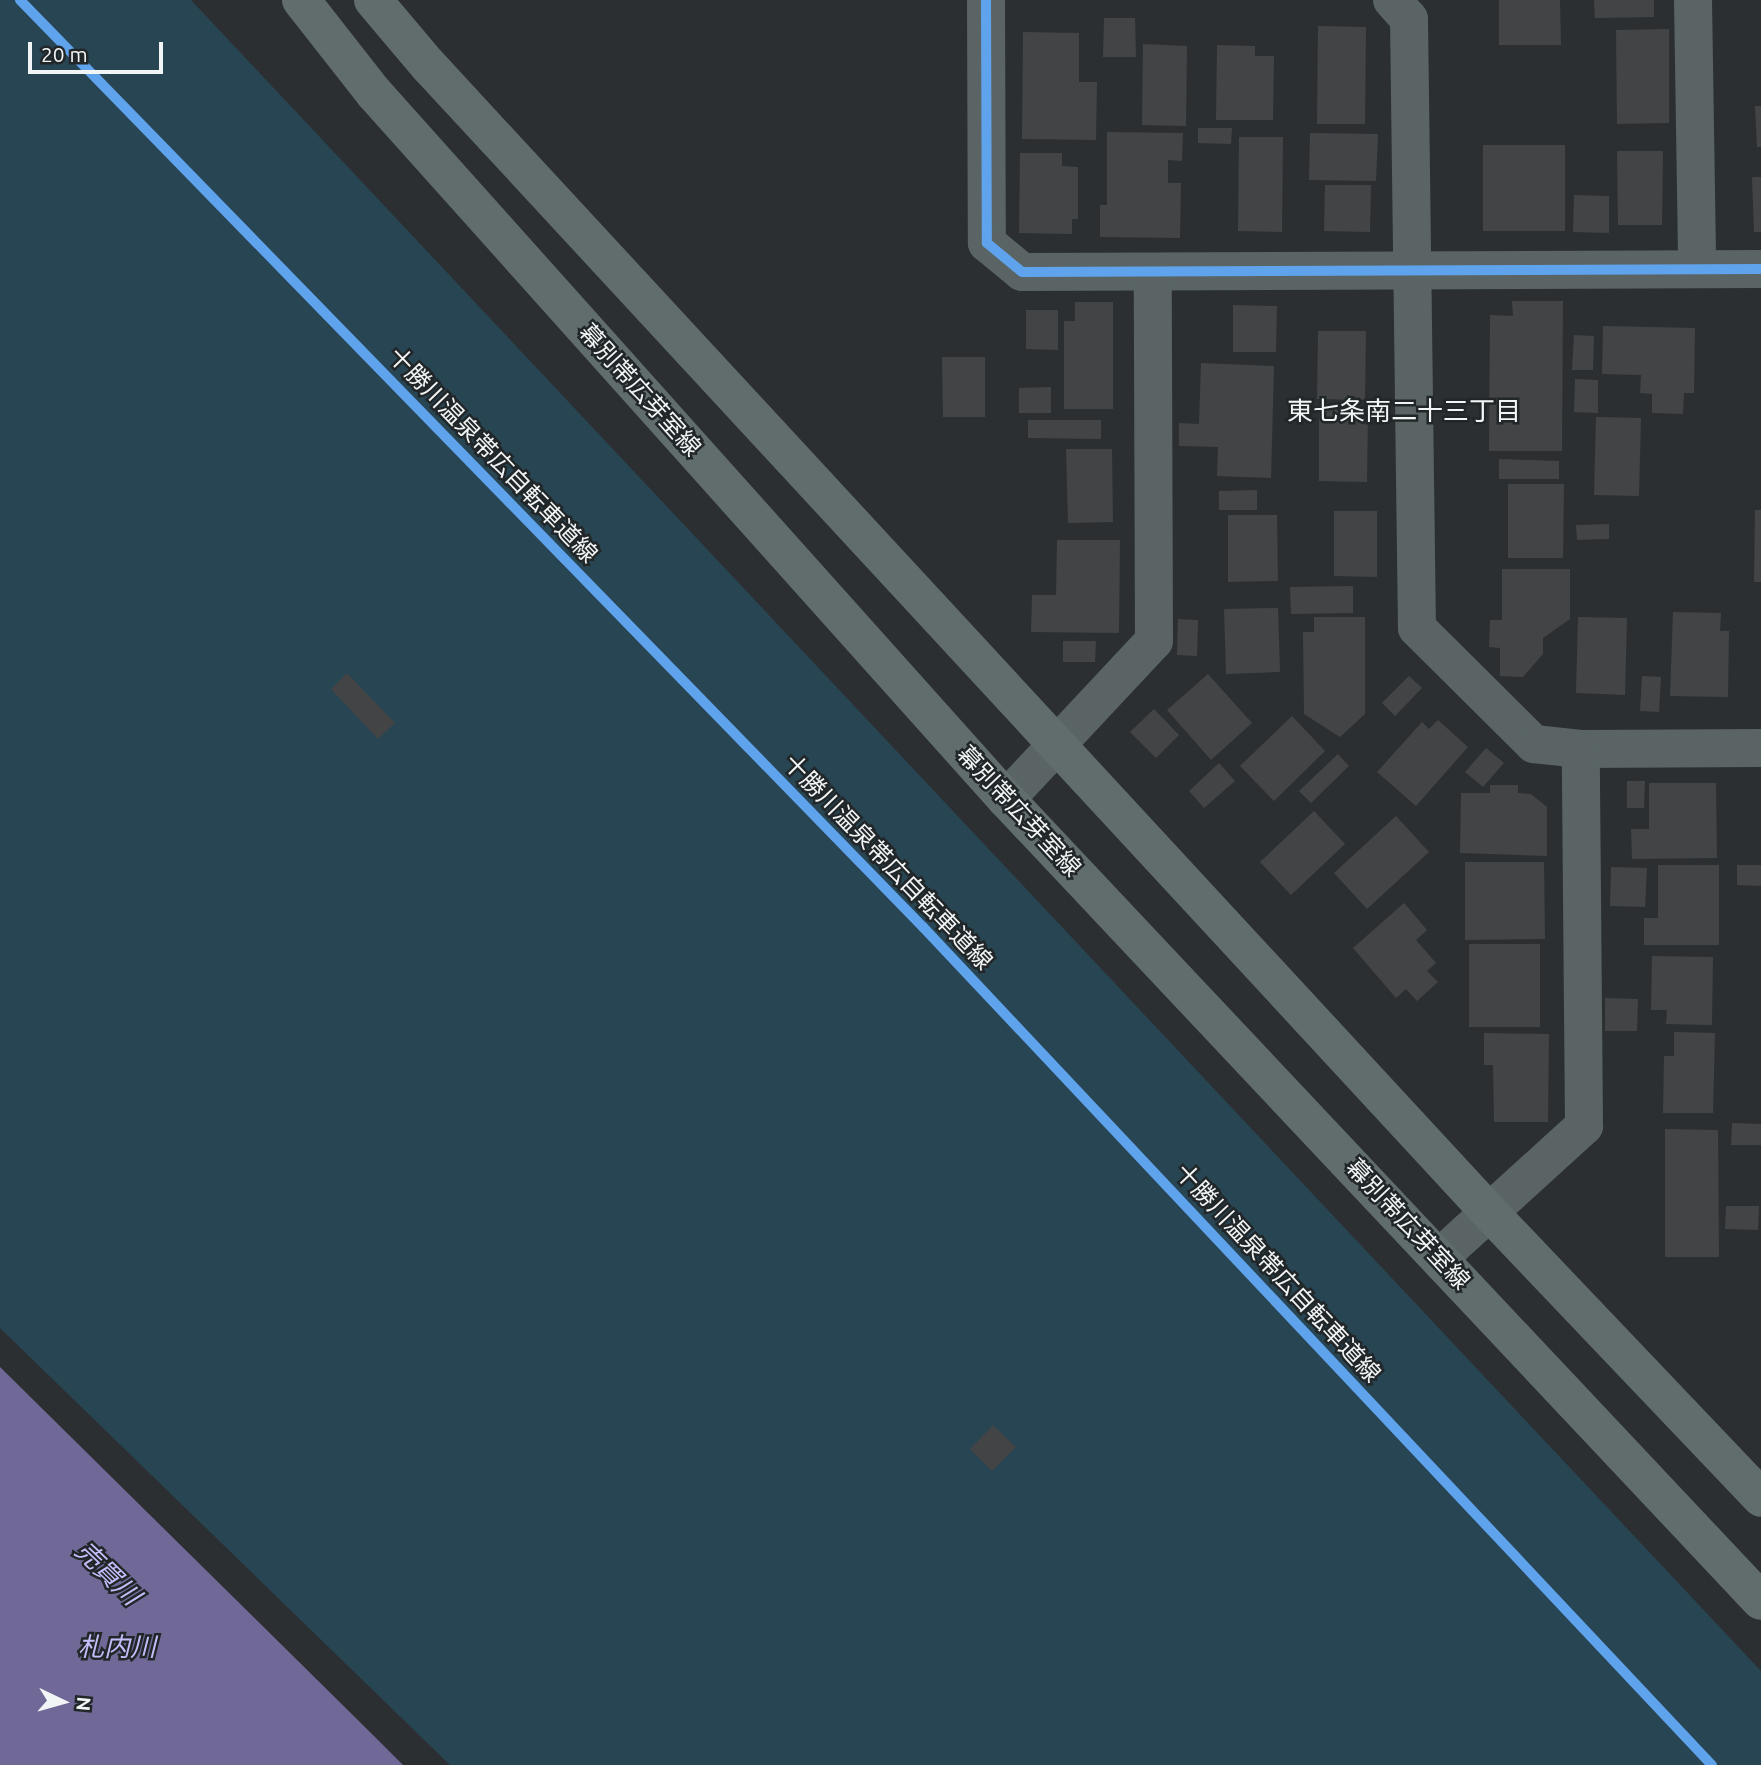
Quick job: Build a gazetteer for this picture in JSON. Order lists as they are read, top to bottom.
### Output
{
  "streets": {
    "main road": ["幕別帯広芽室線"],
    "cycle path": ["十勝川温泉帯広自転車道線"]
  },
  "districts": ["東七条南二十三丁目"],
  "water": ["売買川", "札内川"],
  "scale_bar": "20 m",
  "north": "right"
}
